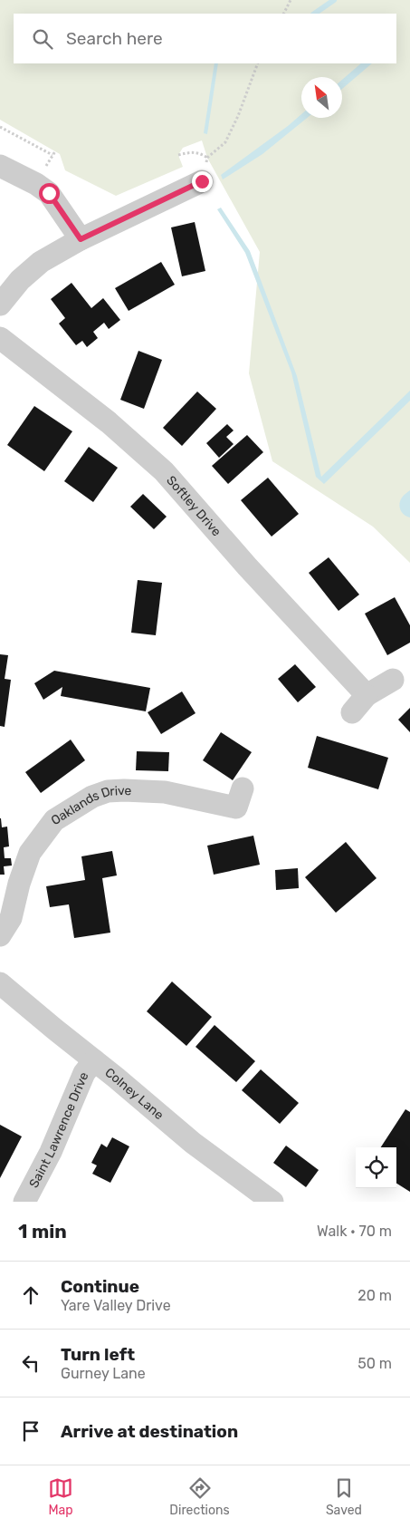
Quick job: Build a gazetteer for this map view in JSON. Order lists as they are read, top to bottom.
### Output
{
  "streets": {
    "street": [
      "Softley Drive",
      "Oaklands Drive",
      "Colney Lane",
      "Saint Lawrence Drive"
    ]
  },
  "crossings": [
    ["Colney Lane", "Saint Lawrence Drive"]
  ],
  "north": "top left",
  "page": {
    "search": "Search here",
    "heading": ["1 min", "Walk · 70 m"],
    "list": [
      ["Continue", "Yare Valley Drive", "20 m"],
      ["Turn left", "Gurney Lane", "50 m"],
      "Arrive at destination"
    ],
    "nav": ["Map", "Directions", "Saved"]
  }
}
